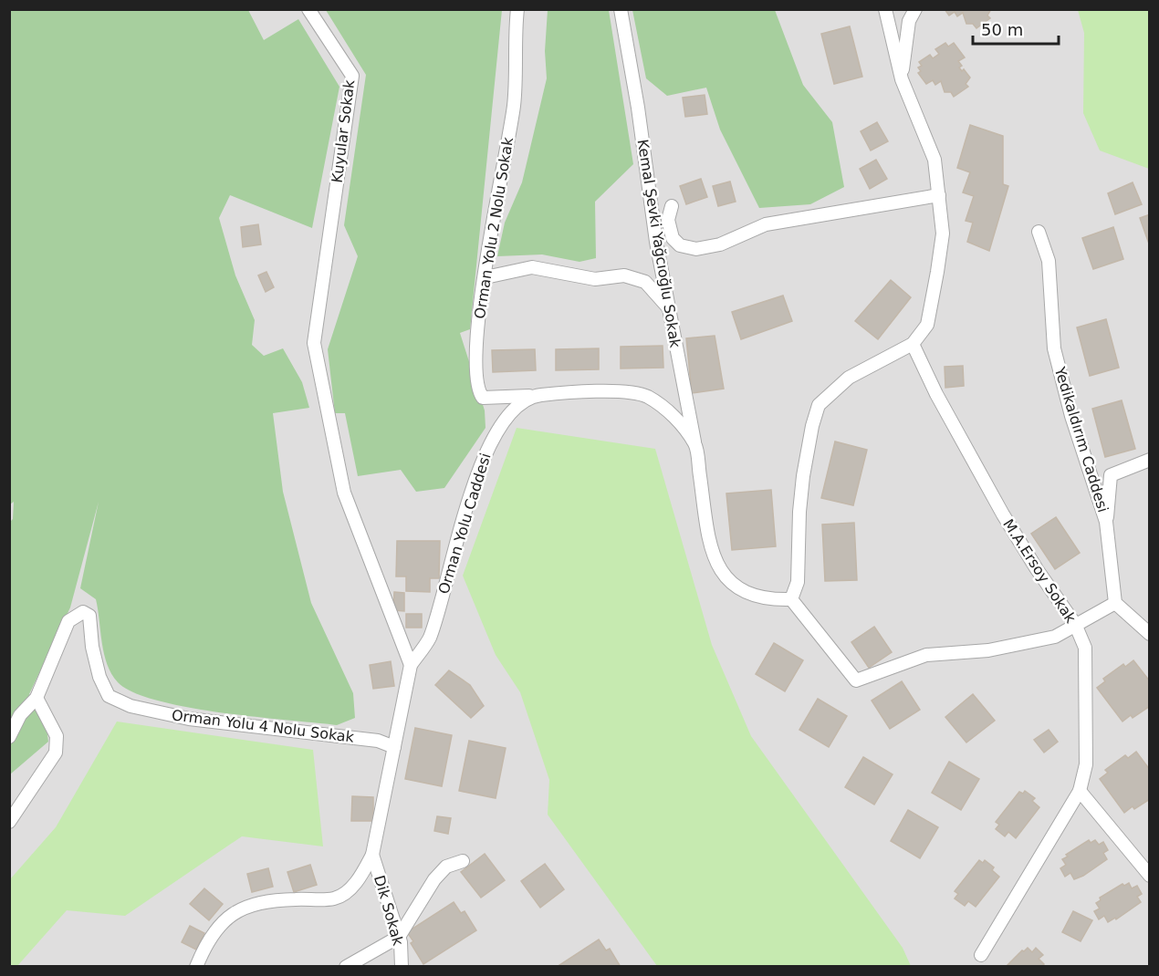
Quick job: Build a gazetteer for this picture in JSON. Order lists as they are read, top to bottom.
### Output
{
  "streets": {
    "street": [
      "Kuyular Sokak",
      "Orman Yolu 2 Nolu Sokak",
      "Kemal Şevki Yağcıoğlu Sokak",
      "Yedikaldırım Caddesi",
      "Orman Yolu Caddesi",
      "M.A.Ersoy Sokak",
      "Orman Yolu 4 Nolu Sokak",
      "Dik Sokak"
    ]
  },
  "crossings": [
    ["Kuyular Sokak", "Orman Yolu Caddesi"],
    ["Orman Yolu 2 Nolu Sokak", "Orman Yolu Caddesi"]
  ],
  "scale_bar": "50 m"
}
